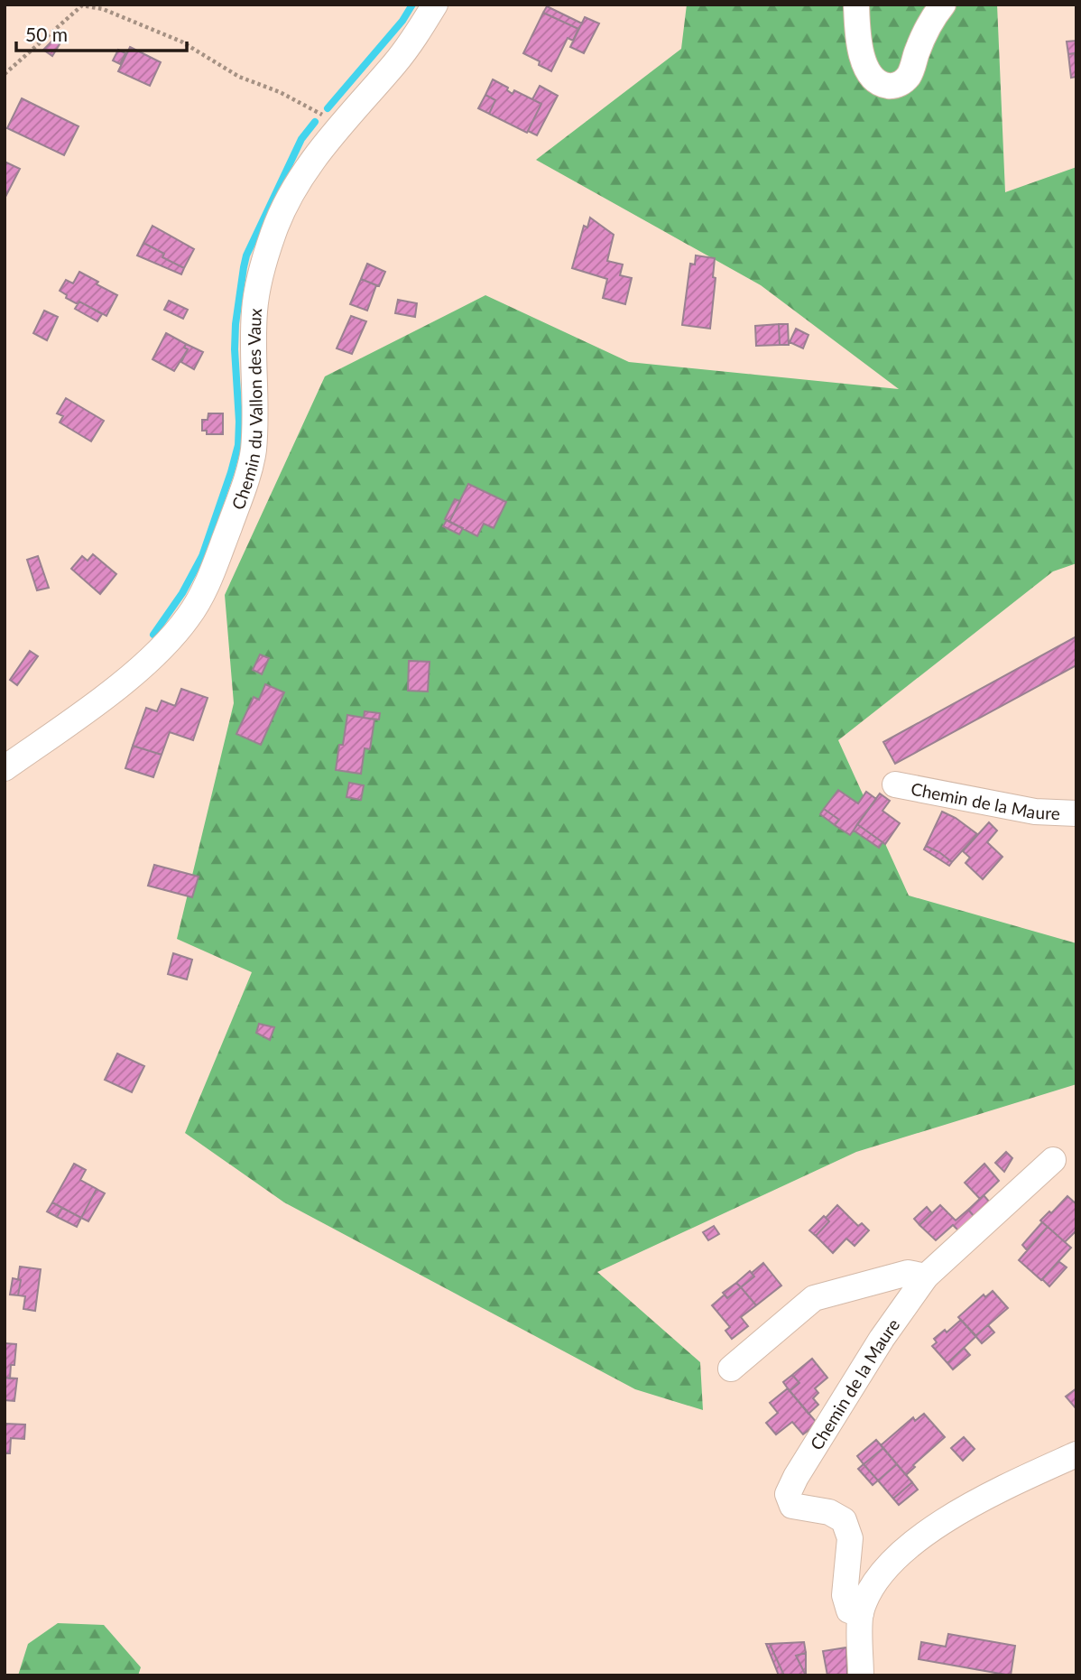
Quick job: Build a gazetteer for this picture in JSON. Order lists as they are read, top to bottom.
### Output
{
  "streets": {
    "street": ["Chemin du Vallon des Vaux", "Chemin de la Maure"]
  },
  "scale_bar": "50 m"
}
